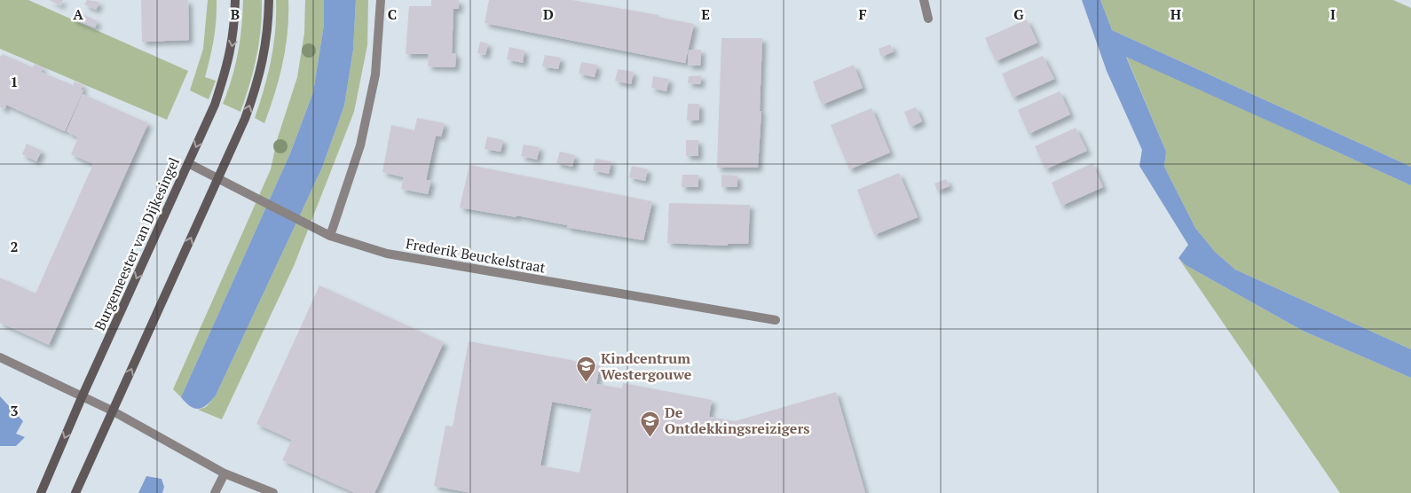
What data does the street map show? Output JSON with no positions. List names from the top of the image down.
{
  "streets": {
    "street": ["Burgemeester van Dijkesingel", "Frederik Beuckelstraat"]
  },
  "crossings": [
    ["Burgemeester van Dijkesingel", "Frederik Beuckelstraat"]
  ],
  "places": {
    "school or university": ["Kindcentrum Westergouwe", "De Ontdekkingsreizigers"]
  },
  "grid": {
    "columns": [
      "A",
      "B",
      "C",
      "D",
      "E",
      "F",
      "G",
      "H",
      "I"
    ],
    "rows": ["1", "2", "3"]
  }
}
